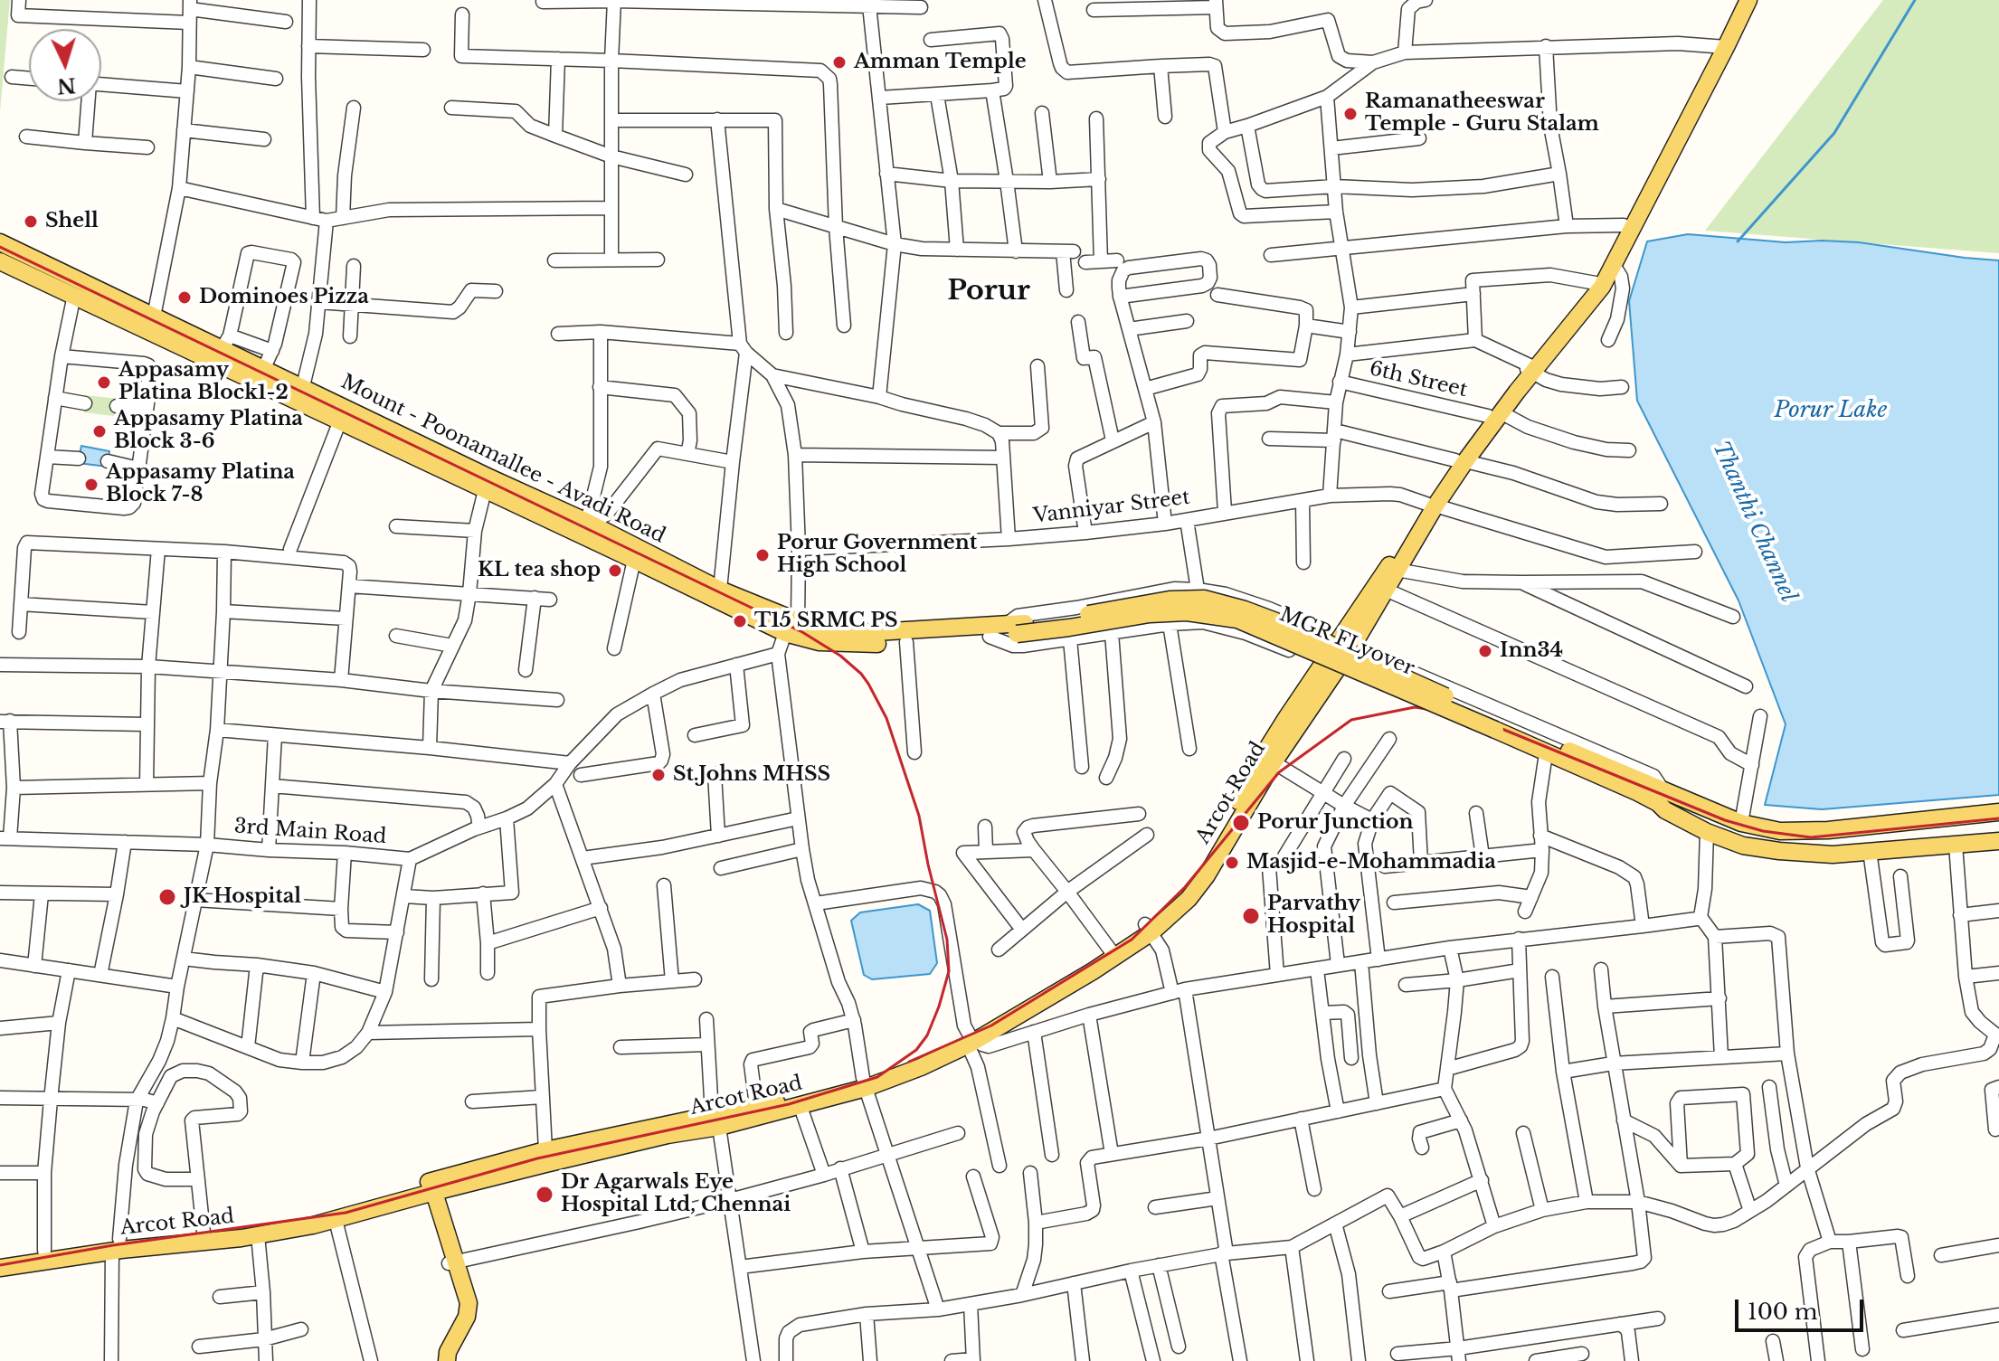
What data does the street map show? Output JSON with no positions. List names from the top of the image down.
{
  "streets": {
    "main road": ["Mount - Poonamallee - Avadi Road", "MGR FLyover", "Arcot Road"],
    "street": ["6th Street", "Vanniyar Street", "3rd Main Road"]
  },
  "crossings": [
    ["Mount - Poonamallee - Avadi Road", "MGR FLyover"]
  ],
  "districts": ["Porur"],
  "water": ["Porur Lake", "Thanthi Channel"],
  "places": [
    "Amman Temple",
    "Ramanatheeswar Temple - Guru Stalam",
    "Shell",
    "Dominoes Pizza",
    "Appasamy Platina Block1-2",
    "Appasamy Platina Block 3-6",
    "Appasamy Platina Block 7-8",
    "Porur Government High School",
    "KL tea shop",
    "T15 SRMC PS",
    "Inn34",
    "St.Johns MHSS",
    "Porur Junction",
    "Masjid-e-Mohammadia",
    "JK Hospital",
    "Parvathy Hospital",
    "Dr Agarwals Eye Hospital Ltd, Chennai"
  ],
  "scale_bar": "100 m",
  "north": "bottom"
}
